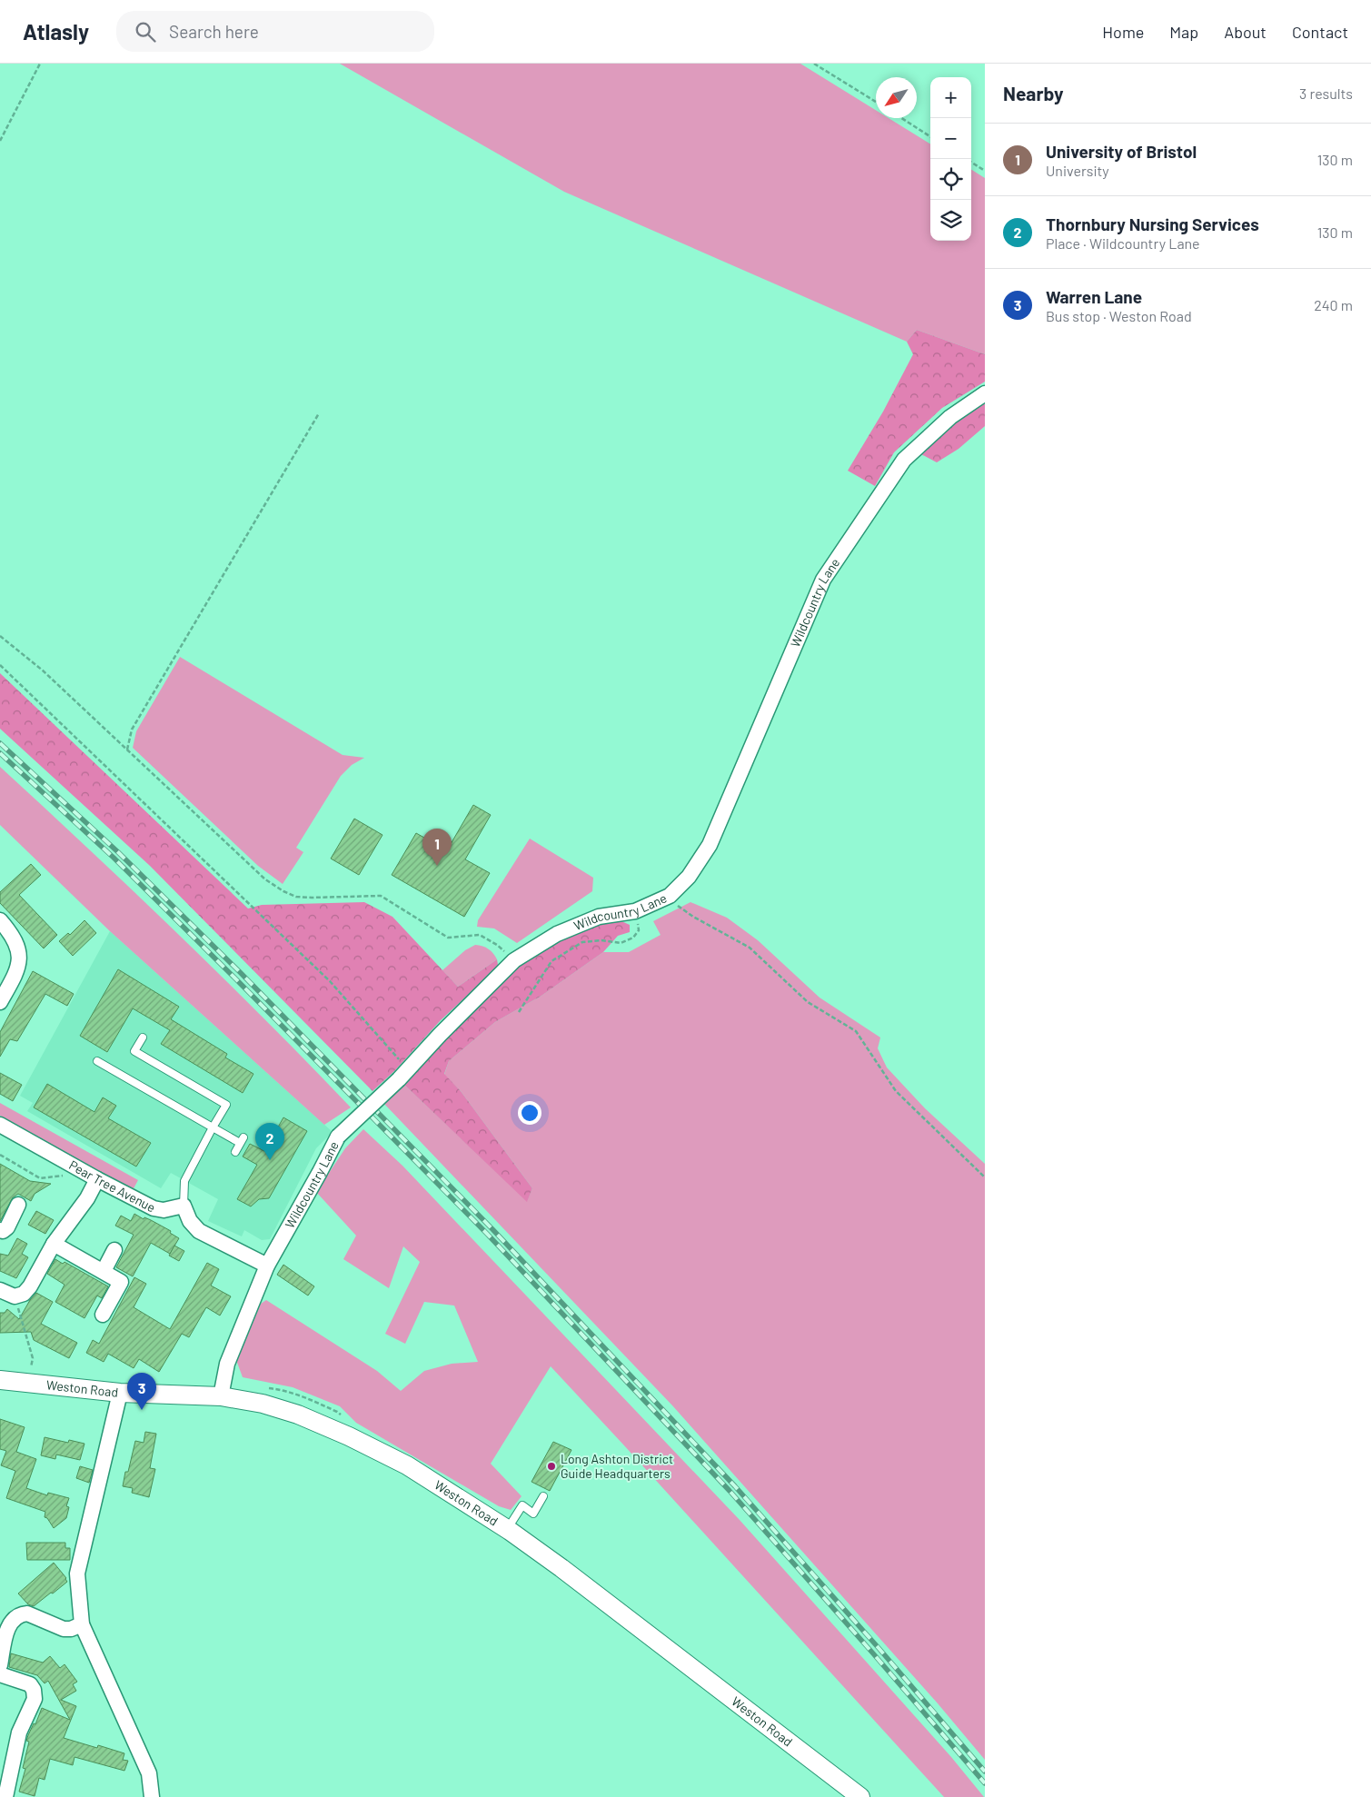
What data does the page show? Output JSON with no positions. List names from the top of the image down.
{
  "streets": {
    "street": ["Wildcountry Lane", "Pear Tree Avenue", "Weston Road"]
  },
  "crossings": [
    ["Wildcountry Lane", "Weston Road"]
  ],
  "places": ["Long Ashton District Guide Headquarters"],
  "north": "bottom left",
  "page": {
    "header": "Atlasly",
    "search": "Search here",
    "nav": [
      "Home",
      "Map",
      "About",
      "Contact"
    ],
    "heading": ["Nearby", "3 results"],
    "map_buttons": ["+", "−"],
    "list": [
      {
        "mark": "1",
        "name": "University of Bristol",
        "note": "University",
        "value": "130 m"
      },
      {
        "mark": "2",
        "name": "Thornbury Nursing Services",
        "note": "Place · Wildcountry Lane",
        "value": "130 m"
      },
      {
        "mark": "3",
        "name": "Warren Lane",
        "note": "Bus stop · Weston Road",
        "value": "240 m"
      }
    ],
    "pins": ["1", "2", "3"]
  }
}
